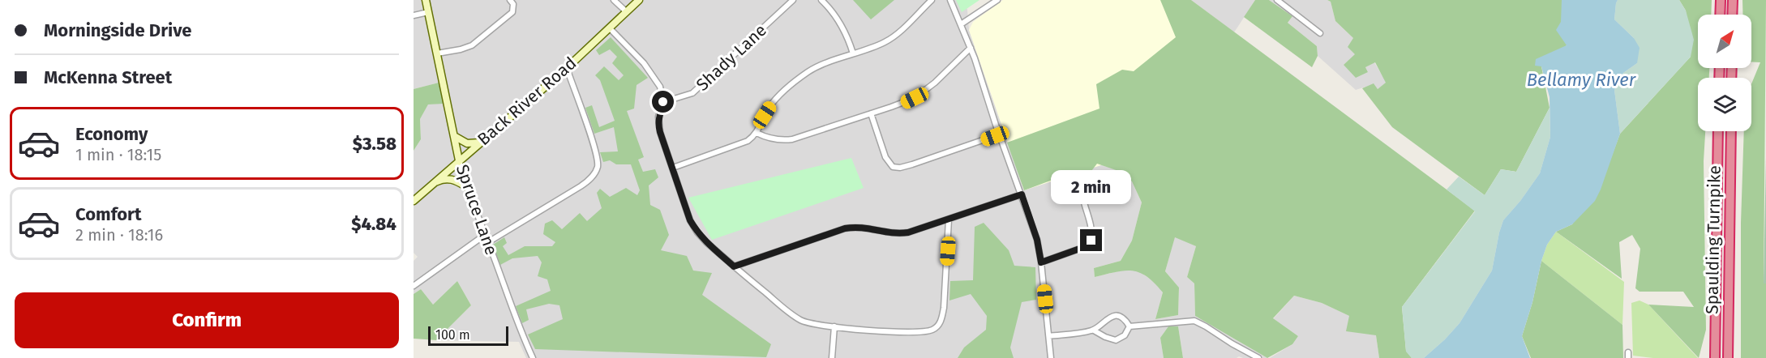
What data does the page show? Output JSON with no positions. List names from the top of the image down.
{
  "streets": {
    "highway": ["Spaulding Turnpike"],
    "street": ["Shady Lane", "Back River Road", "Spruce Lane"]
  },
  "crossings": [
    ["Back River Road", "Spruce Lane"]
  ],
  "water": ["Bellamy River"],
  "scale_bar": "100 m",
  "north": "top right",
  "page": {
    "banner": ["Morningside Drive", "McKenna Street"],
    "list": [
      {
        "name": "Economy",
        "note": "1 min · 18:15",
        "value": "$3.58"
      },
      {
        "name": "Comfort",
        "note": "2 min · 18:16",
        "value": "$4.84"
      }
    ],
    "bubble": "2 min",
    "buttons": "Confirm",
    "scale": "100 m"
  }
}
